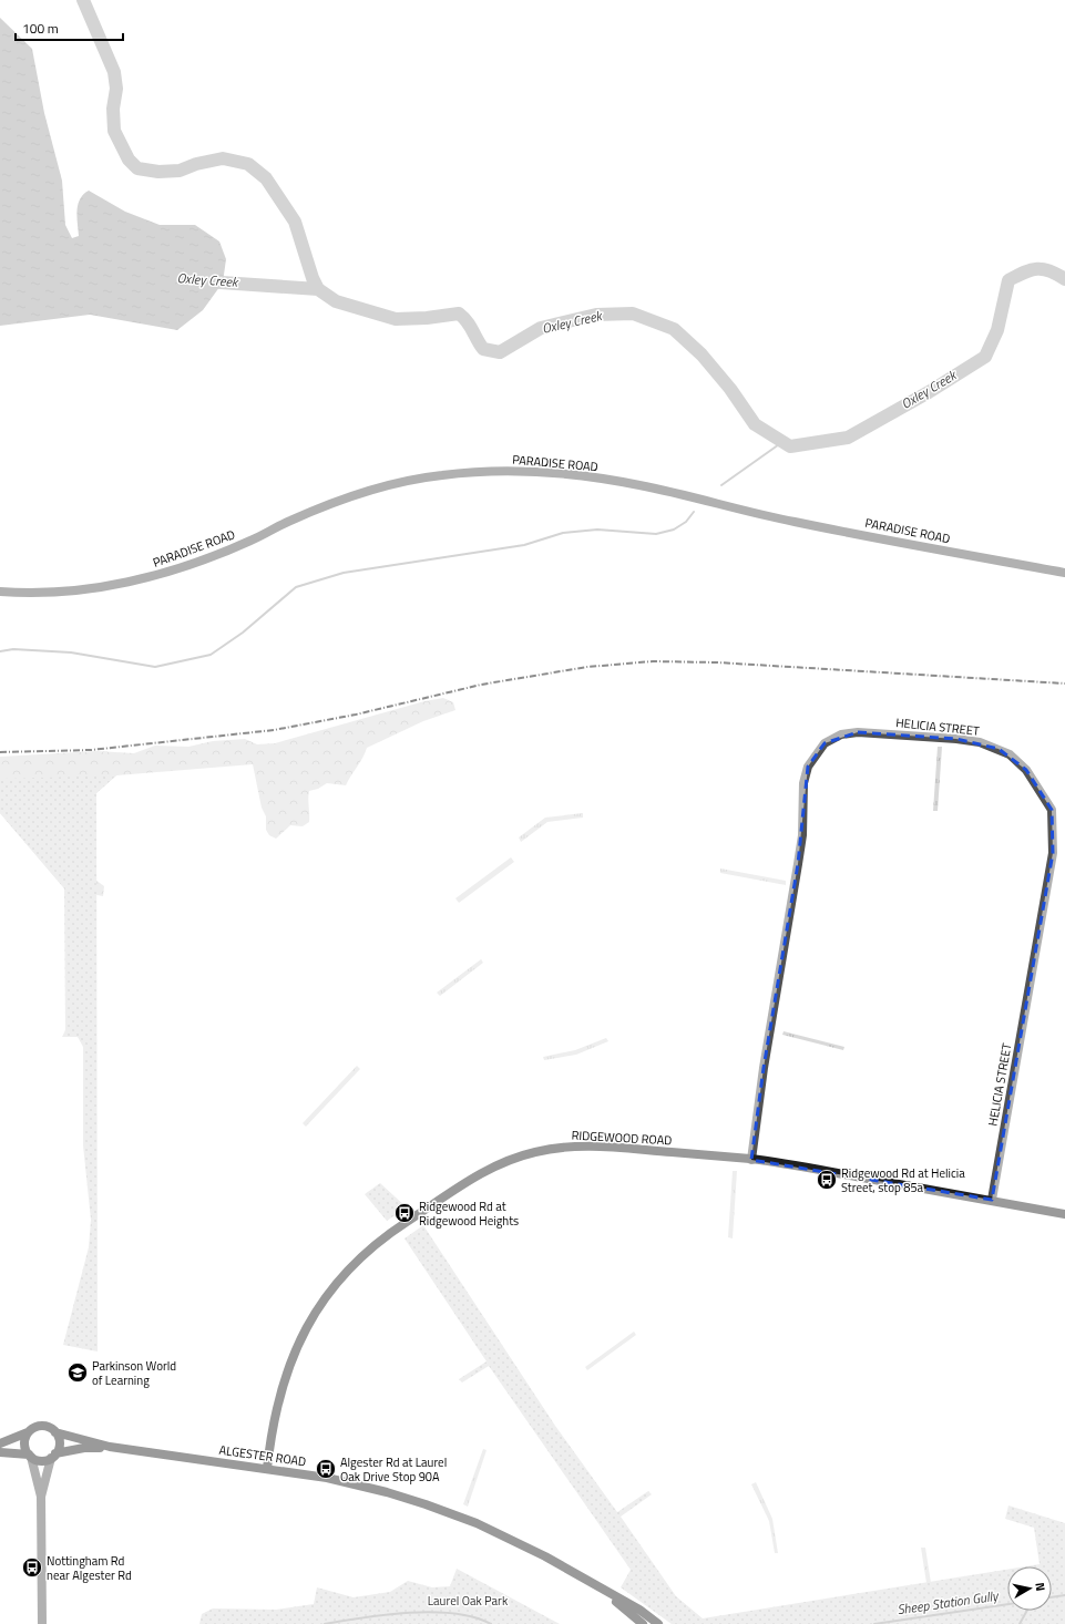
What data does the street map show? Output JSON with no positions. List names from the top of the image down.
{
  "streets": {
    "main road": ["RIDGEWOOD ROAD", "ALGESTER ROAD"],
    "street": ["PARADISE ROAD", "HELICIA STREET"]
  },
  "crossings": [
    ["HELICIA STREET", "RIDGEWOOD ROAD"],
    ["RIDGEWOOD ROAD", "ALGESTER ROAD"]
  ],
  "water": ["Oxley Creek", "Sheep Station Gully"],
  "parks": ["Laurel Oak Park"],
  "places": {
    "bus stop": [
      "Ridgewood Rd at Helicia Street, stop 85a",
      "Ridgewood Rd at Ridgewood Heights",
      "Algester Rd at Laurel Oak Drive Stop 90A",
      "Nottingham Rd near Algester Rd"
    ],
    "school or university": ["Parkinson World of Learning"]
  },
  "scale_bar": "100 m",
  "north": "right"
}
